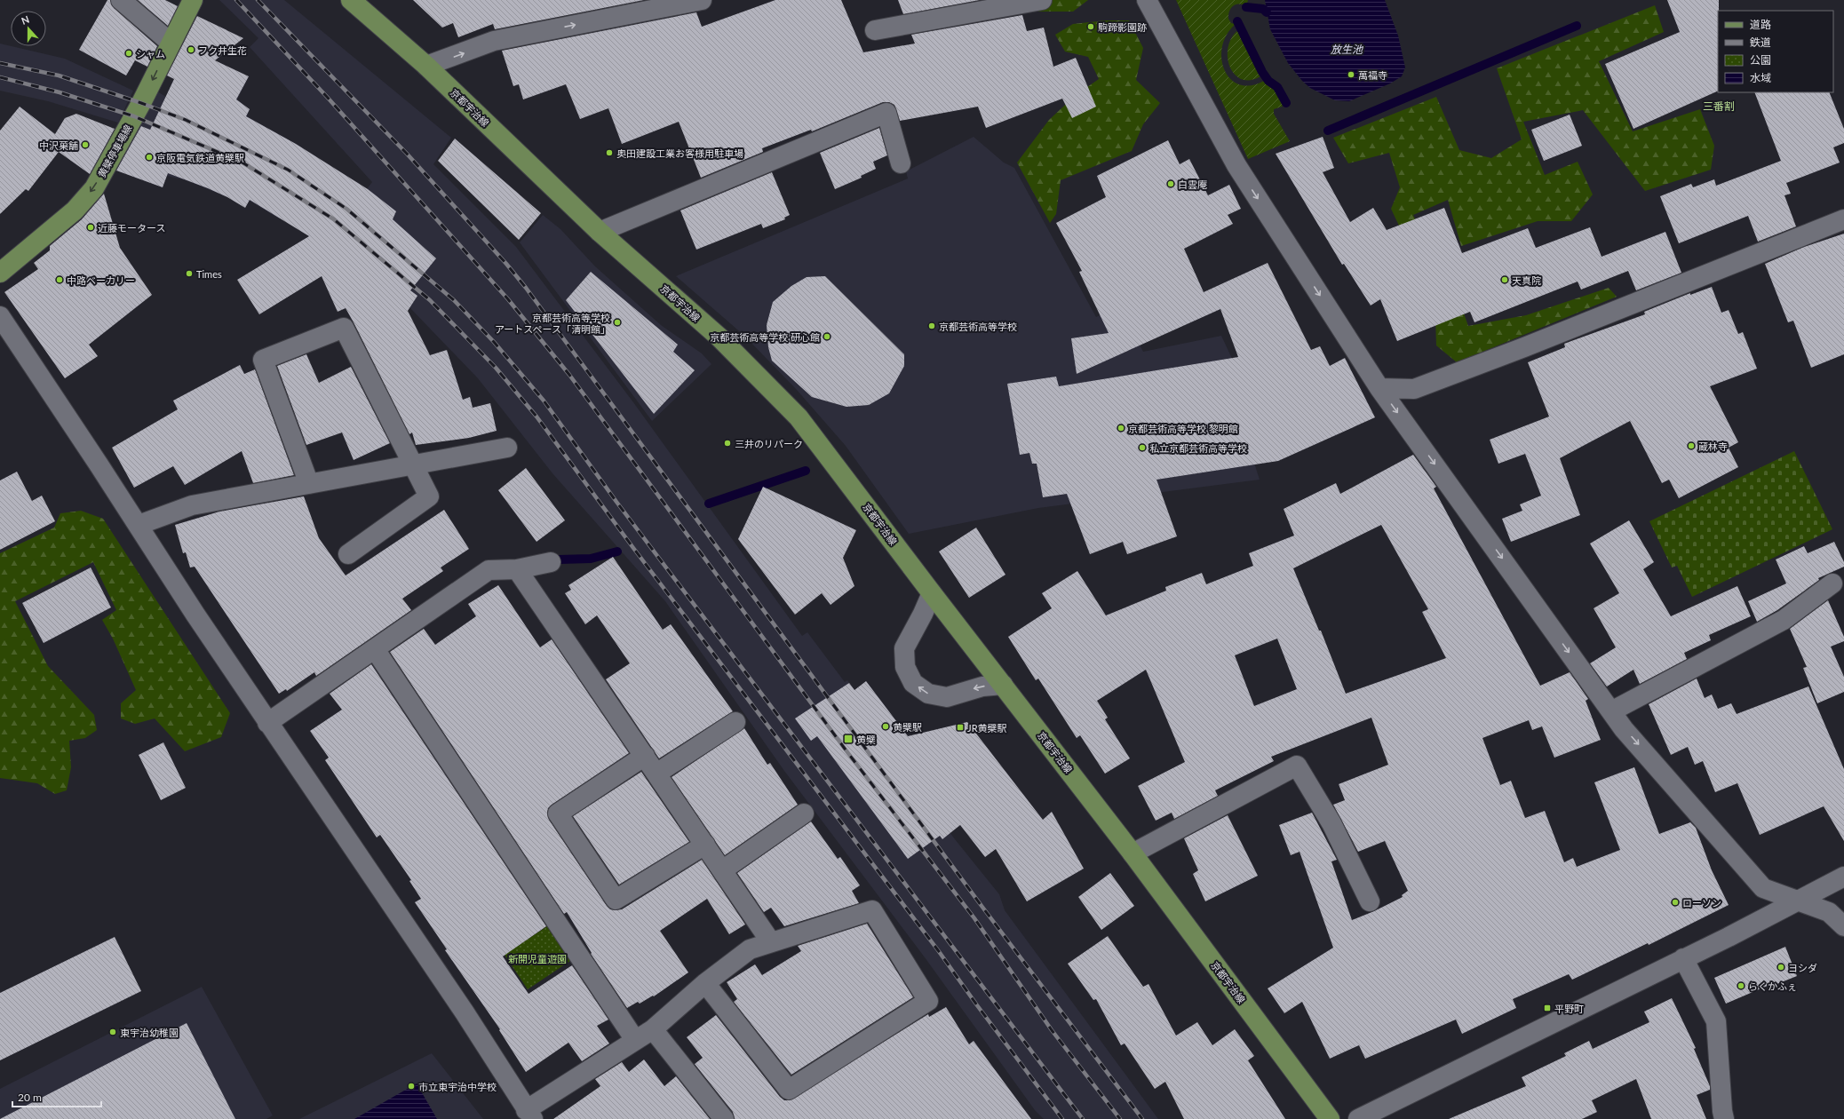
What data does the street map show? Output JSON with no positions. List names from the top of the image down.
{
  "streets": {
    "main road": ["京都宇治線", "黄檗停車場線"]
  },
  "one_way": ["黄檗停車場線"],
  "districts": ["三番割"],
  "water": ["放生池"],
  "parks": ["新開児童遊園"],
  "places": {
    "other": [
      "駒蹄影園跡",
      "フク井生花",
      "シャム",
      "萬福寺",
      "中沢菓舗",
      "奥田建設工業お客様用駐車場",
      "京阪電気鉄道黄檗駅",
      "白雲庵",
      "近藤モータース",
      "Times",
      "中路ベーカリー",
      "天真院",
      "京都芸術高等学校 アートスペース「清明館」",
      "京都芸術高等学校",
      "京都芸術高等学校 研心館",
      "京都芸術高等学校 黎明館",
      "三井のリパーク",
      "蔵林寺",
      "私立京都芸術高等学校",
      "黄檗駅",
      "ローソン",
      "ヨシダ",
      "らくかふぇ",
      "東宇治幼稚園",
      "市立東宇治中学校"
    ],
    "transit": ["JR黄檗駅", "黄檗", "平野町"]
  },
  "legend": [
    "道路",
    "鉄道",
    "公園",
    "水域"
  ],
  "scale_bar": "20 m",
  "north": "top"
}
